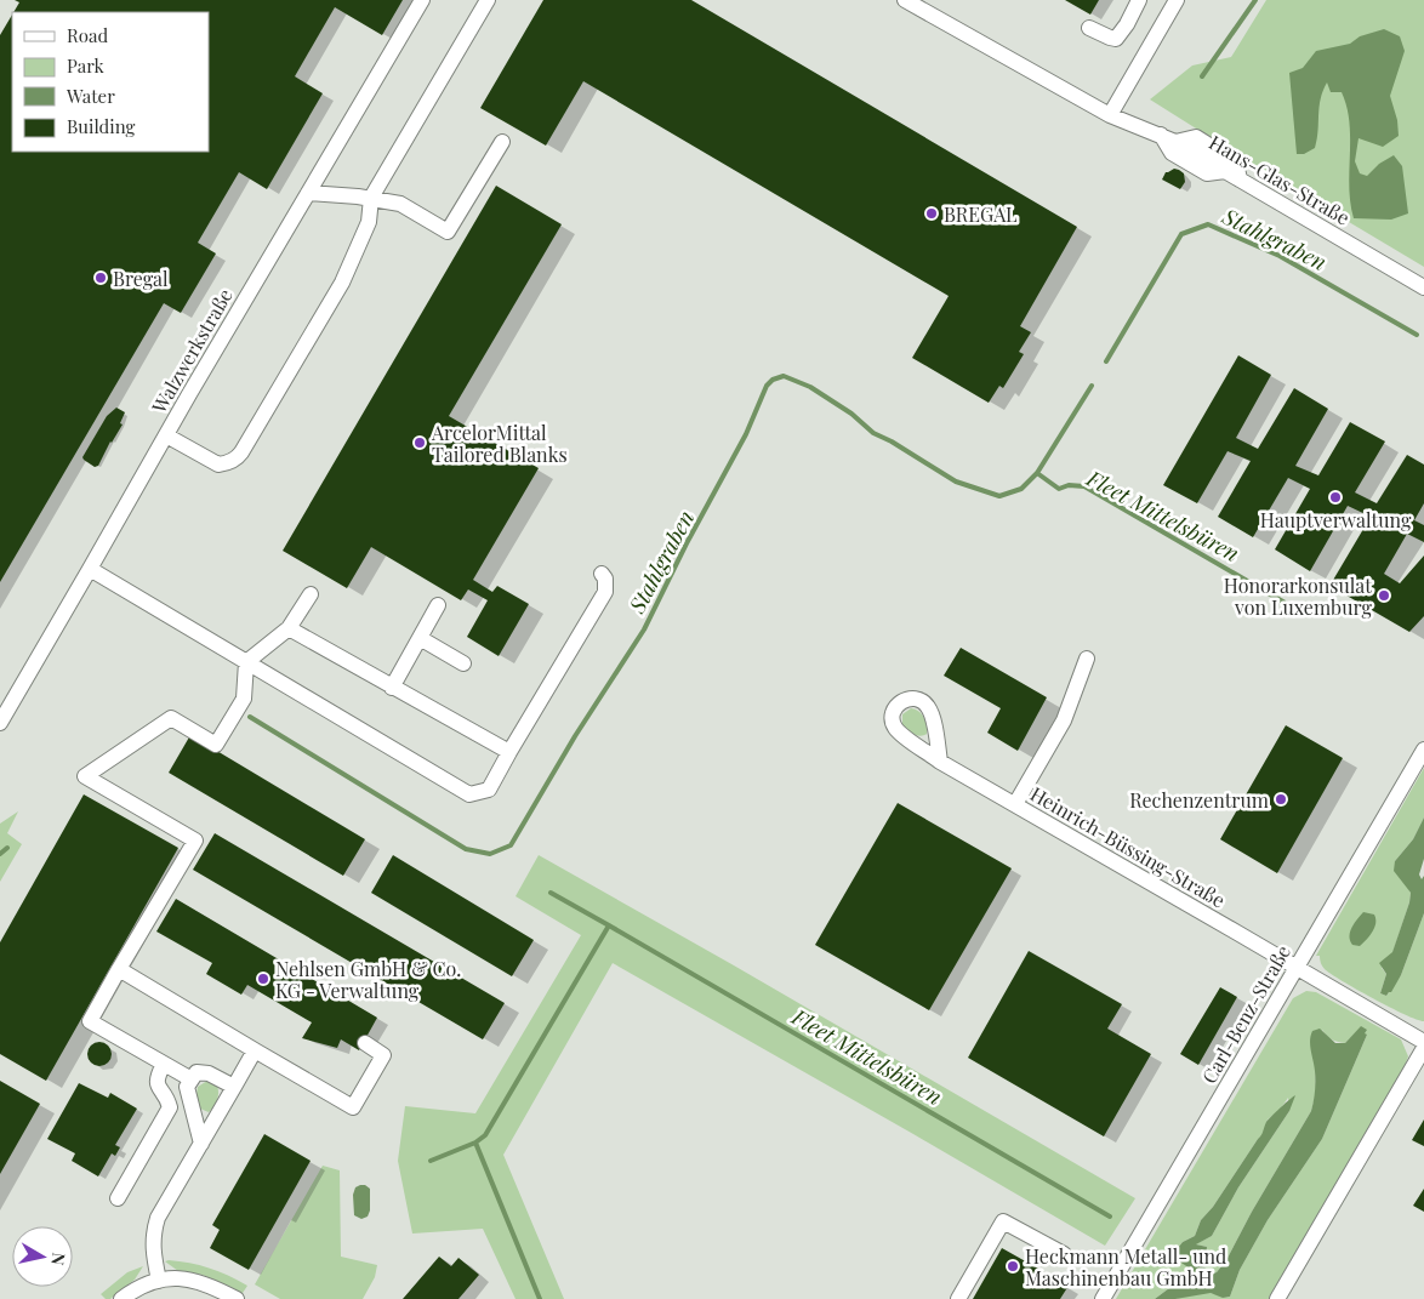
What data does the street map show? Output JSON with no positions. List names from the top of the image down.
{
  "streets": {
    "street": [
      "Hans-Glas-Straße",
      "Walzwerkstraße",
      "Heinrich-Büssing-Straße",
      "Carl-Benz-Straße"
    ]
  },
  "crossings": [
    ["Heinrich-Büssing-Straße", "Carl-Benz-Straße"]
  ],
  "water": ["Stahlgraben", "Fleet Mittelsbüren"],
  "places": [
    "BREGAL",
    "Bregal",
    "ArcelorMittal Tailored Blanks",
    "Hauptverwaltung",
    "Honorarkonsulat von Luxemburg",
    "Rechenzentrum",
    "Nehlsen GmbH & Co. KG - Verwaltung",
    "Heckmann Metall- und Maschinenbau GmbH"
  ],
  "legend": [
    "Road",
    "Park",
    "Water",
    "Building"
  ],
  "north": "right"
}
